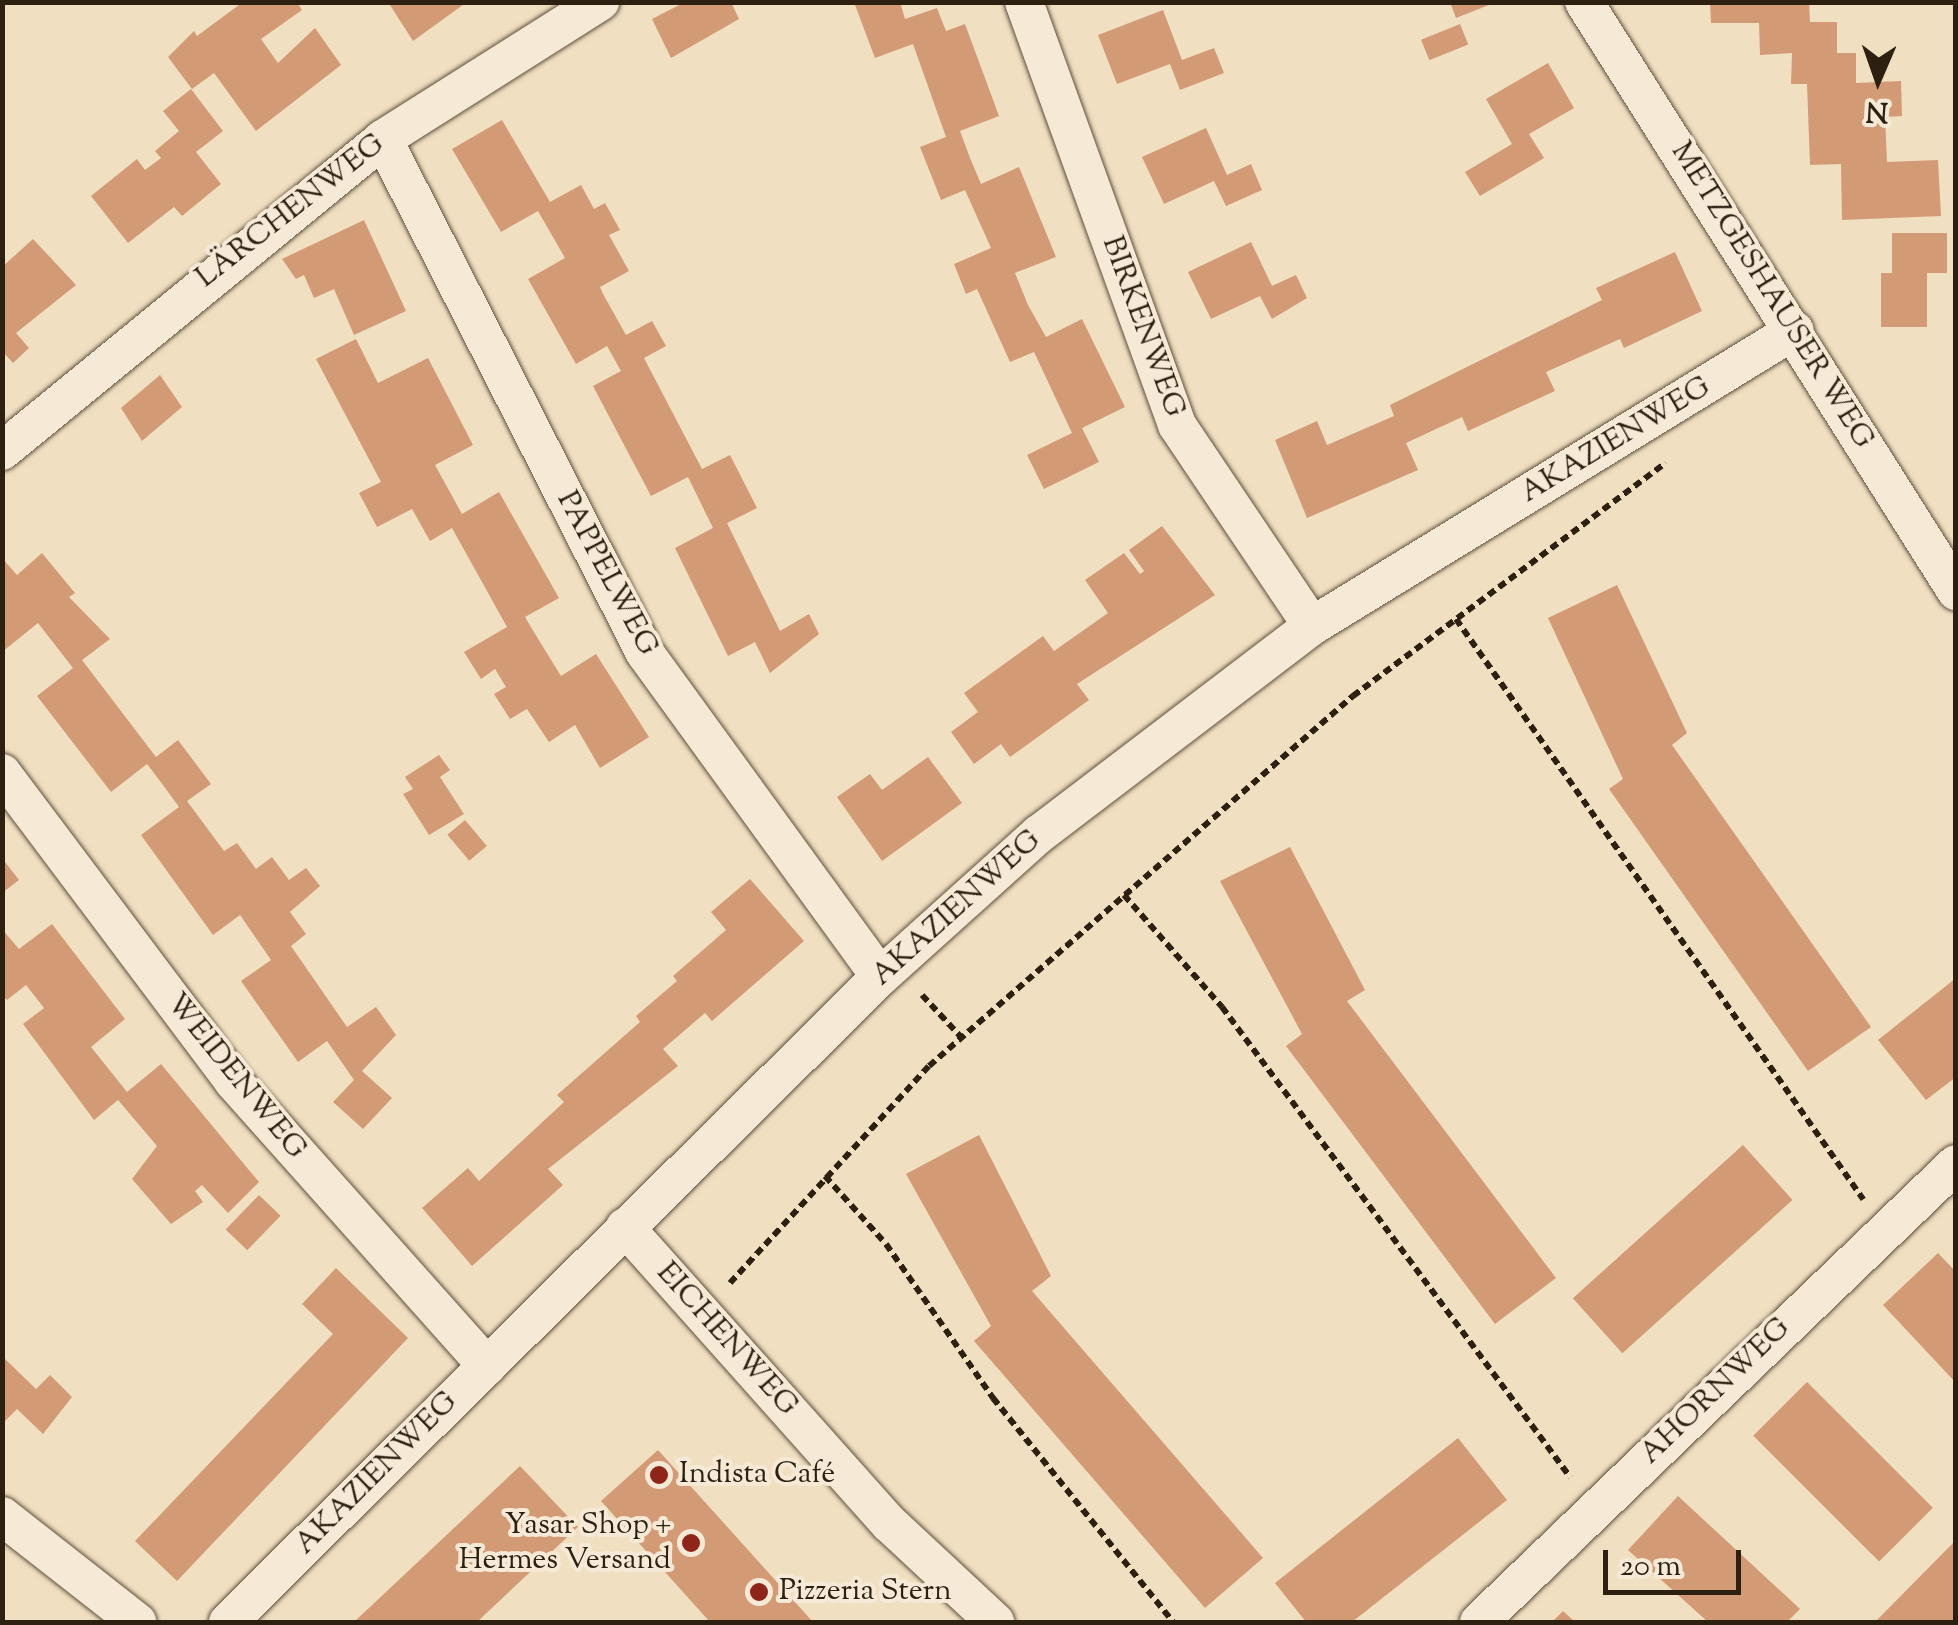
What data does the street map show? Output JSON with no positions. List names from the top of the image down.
{
  "streets": {
    "street": [
      "LÄRCHENWEG",
      "METZGESHAUSER WEG",
      "BIRKENWEG",
      "AKAZIENWEG",
      "PAPPELWEG",
      "WEIDENWEG",
      "EICHENWEG",
      "AHORNWEG"
    ]
  },
  "crossings": [
    ["LÄRCHENWEG", "PAPPELWEG"],
    ["METZGESHAUSER WEG", "AKAZIENWEG"],
    ["BIRKENWEG", "AKAZIENWEG"],
    ["AKAZIENWEG", "PAPPELWEG"],
    ["AKAZIENWEG", "WEIDENWEG"],
    ["AKAZIENWEG", "EICHENWEG"]
  ],
  "places": ["Indista Café", "Yasar Shop + Hermes Versand", "Pizzeria Stern"],
  "scale_bar": "20 m",
  "north": "bottom"
}
